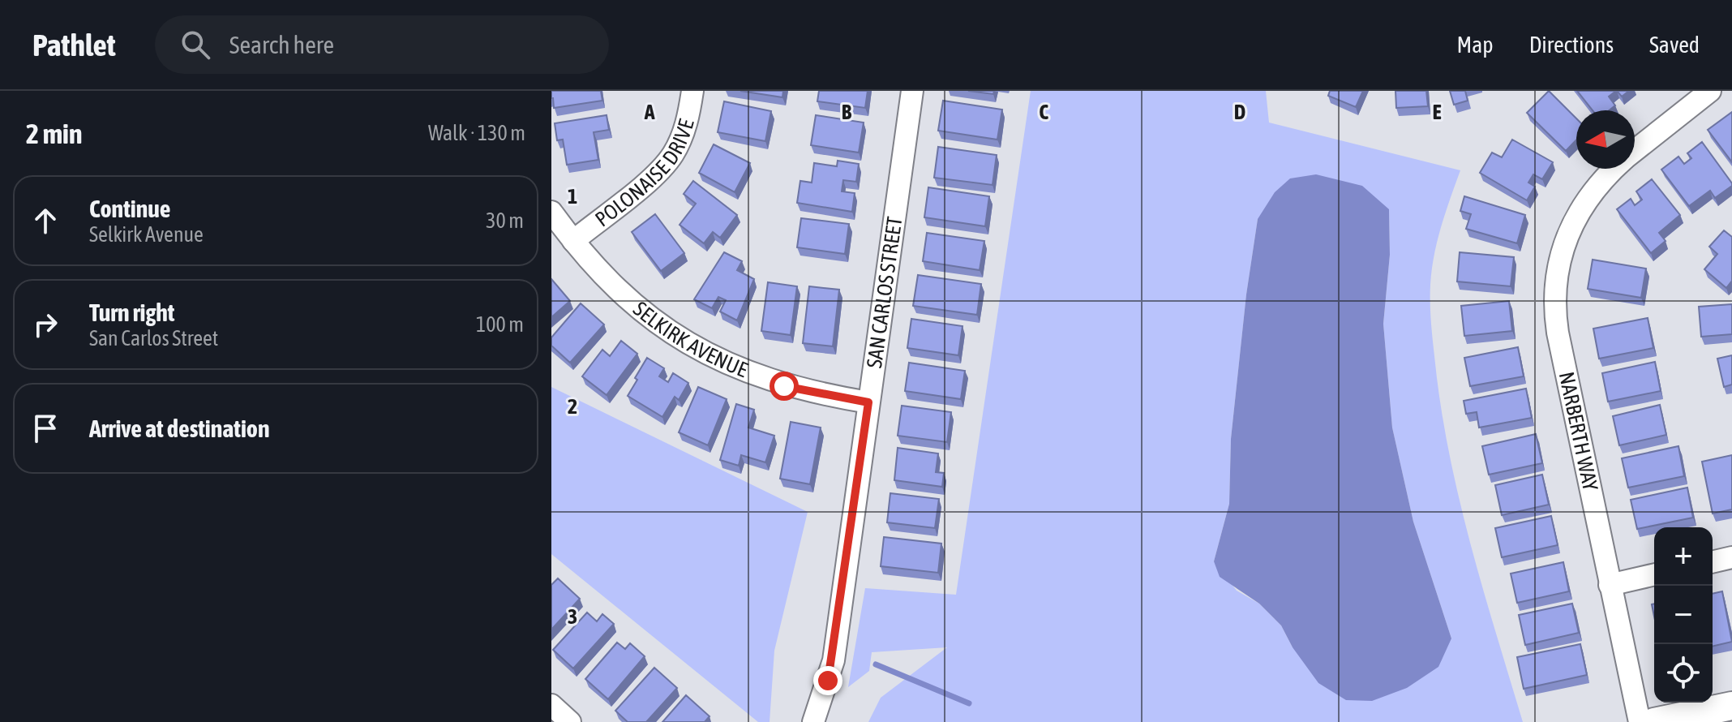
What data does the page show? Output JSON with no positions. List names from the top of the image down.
{
  "streets": {
    "street": [
      "POLONAISE DRIVE",
      "SAN CARLOS STREET",
      "SELKIRK AVENUE",
      "NARBERTH WAY"
    ]
  },
  "crossings": [
    ["POLONAISE DRIVE", "SELKIRK AVENUE"],
    ["SAN CARLOS STREET", "SELKIRK AVENUE"]
  ],
  "north": "left",
  "page": {
    "header": "Pathlet",
    "search": "Search here",
    "nav": ["Map", "Directions", "Saved"],
    "heading": ["2 min", "Walk · 130 m"],
    "list": [
      ["Continue", "Selkirk Avenue", "30 m"],
      ["Turn right", "San Carlos Street", "100 m"],
      "Arrive at destination"
    ],
    "map_buttons": ["+", "−"]
  },
  "grid": {
    "columns": [
      "A",
      "B",
      "C",
      "D",
      "E"
    ],
    "rows": ["1", "2", "3"]
  }
}
